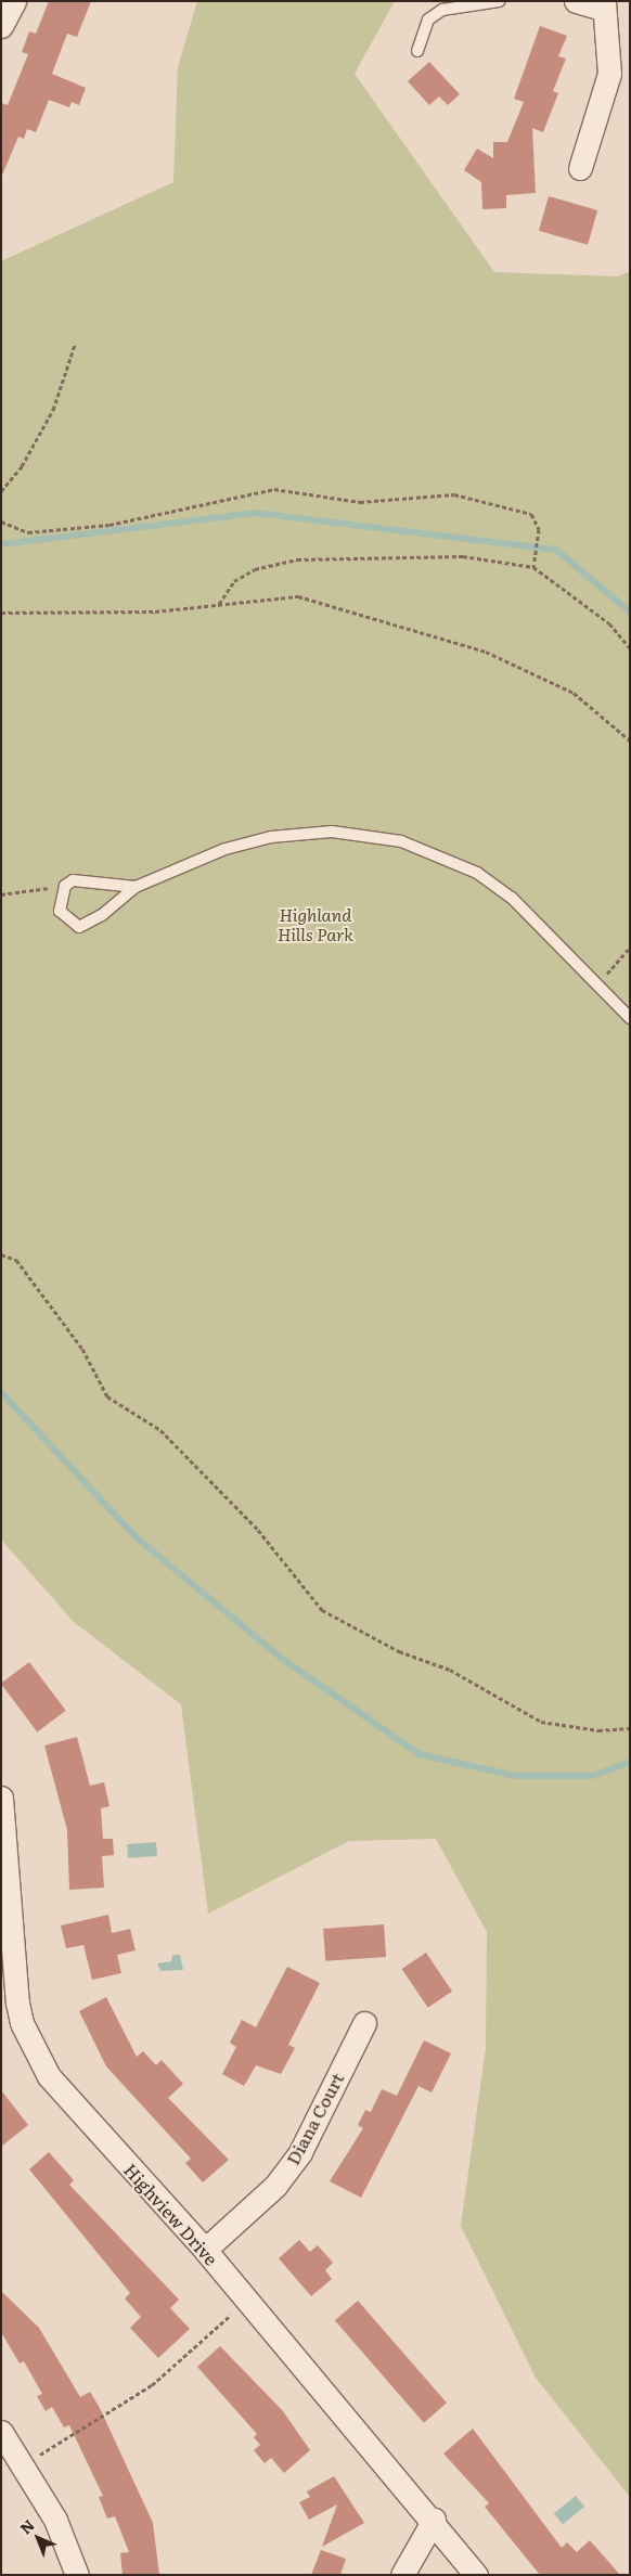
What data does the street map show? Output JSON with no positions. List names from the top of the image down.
{
  "streets": {
    "street": ["Diana Court", "Highview Drive"]
  },
  "crossings": [
    ["Diana Court", "Highview Drive"]
  ],
  "parks": ["Highland Hills Park"],
  "north": "top left"
}
